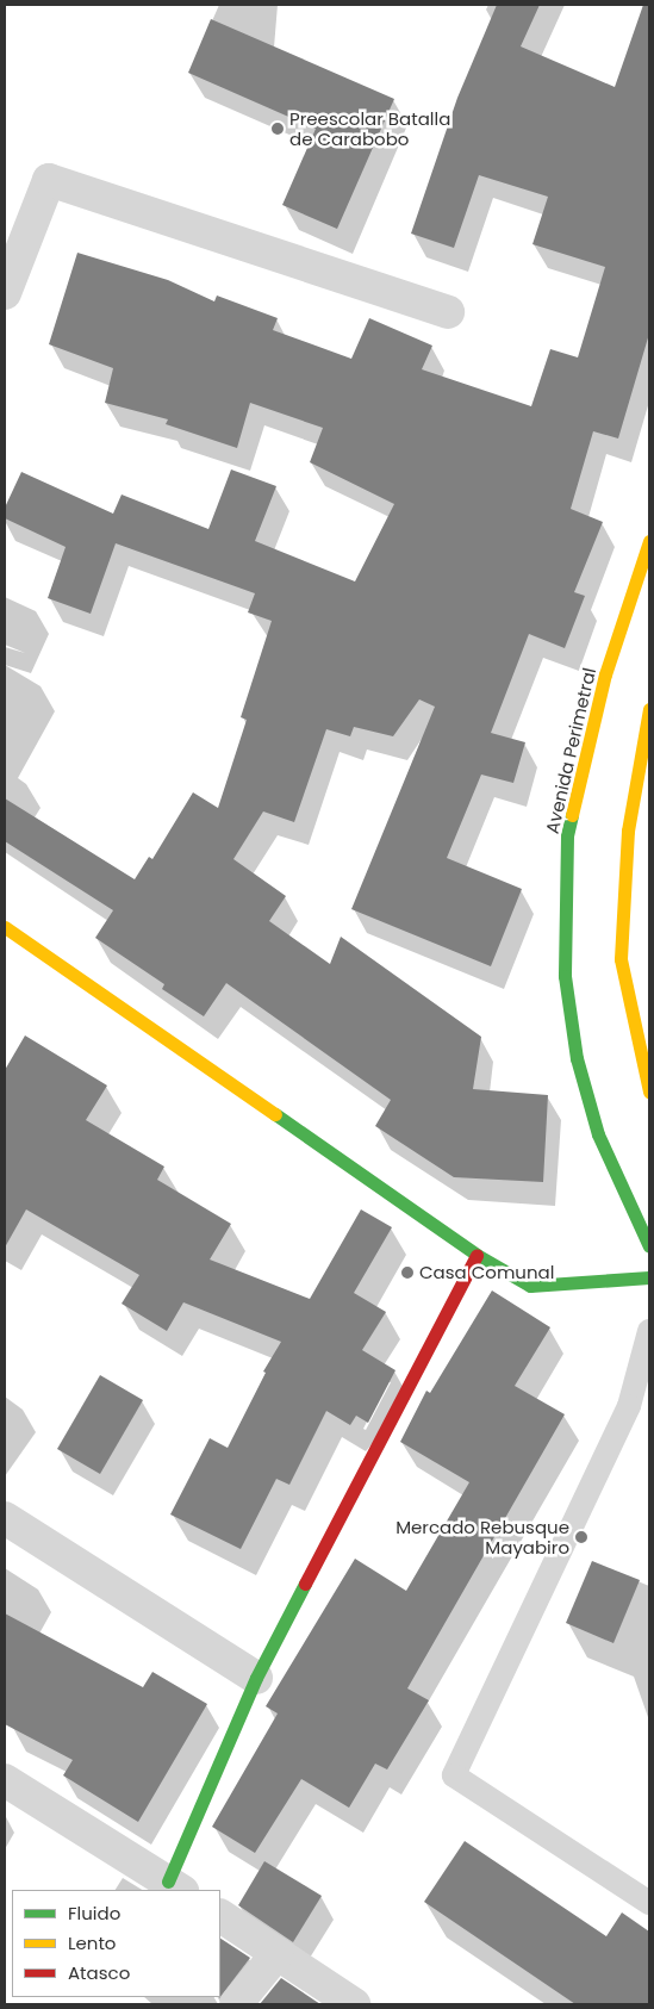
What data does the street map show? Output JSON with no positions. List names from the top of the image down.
{
  "streets": {
    "street": ["Avenida Perimetral"]
  },
  "places": ["Preescolar Batalla de Carabobo", "Casa Comunal", "Mercado Rebusque Mayabiro"],
  "legend": ["Fluido", "Lento", "Atasco"]
}
